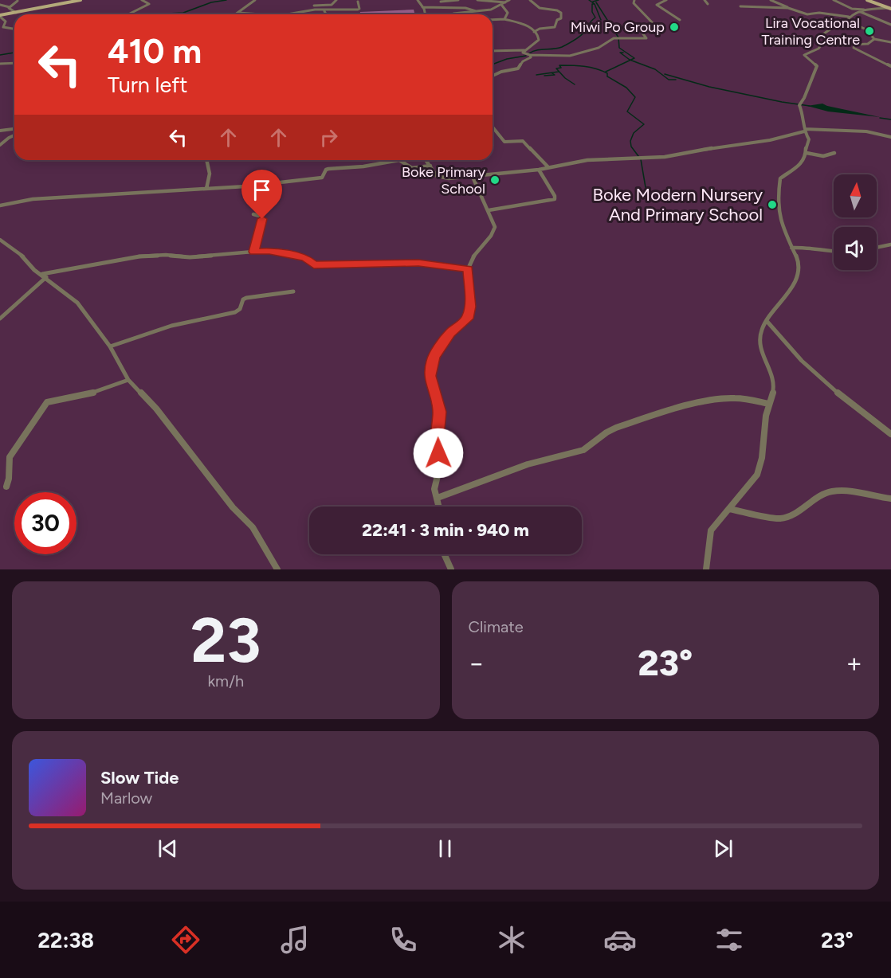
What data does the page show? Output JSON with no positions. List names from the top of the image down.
{
  "places": [
    "Miwi Po Group",
    "Lira Vocational Training Centre",
    "Boke Primary School",
    "Boke Modern Nursery And Primary School"
  ],
  "north": "top",
  "page": {
    "turn": ["410 m", "Turn left"],
    "limit": "30",
    "trip": "22:41 · 3 min · 940 m",
    "tile": [
      ["23", "km/h"],
      "Climate"
    ],
    "heat": ["−", "23°", "+"],
    "song": ["Slow Tide", "Marlow"],
    "tabs": ["22:38", "23°"]
  }
}
